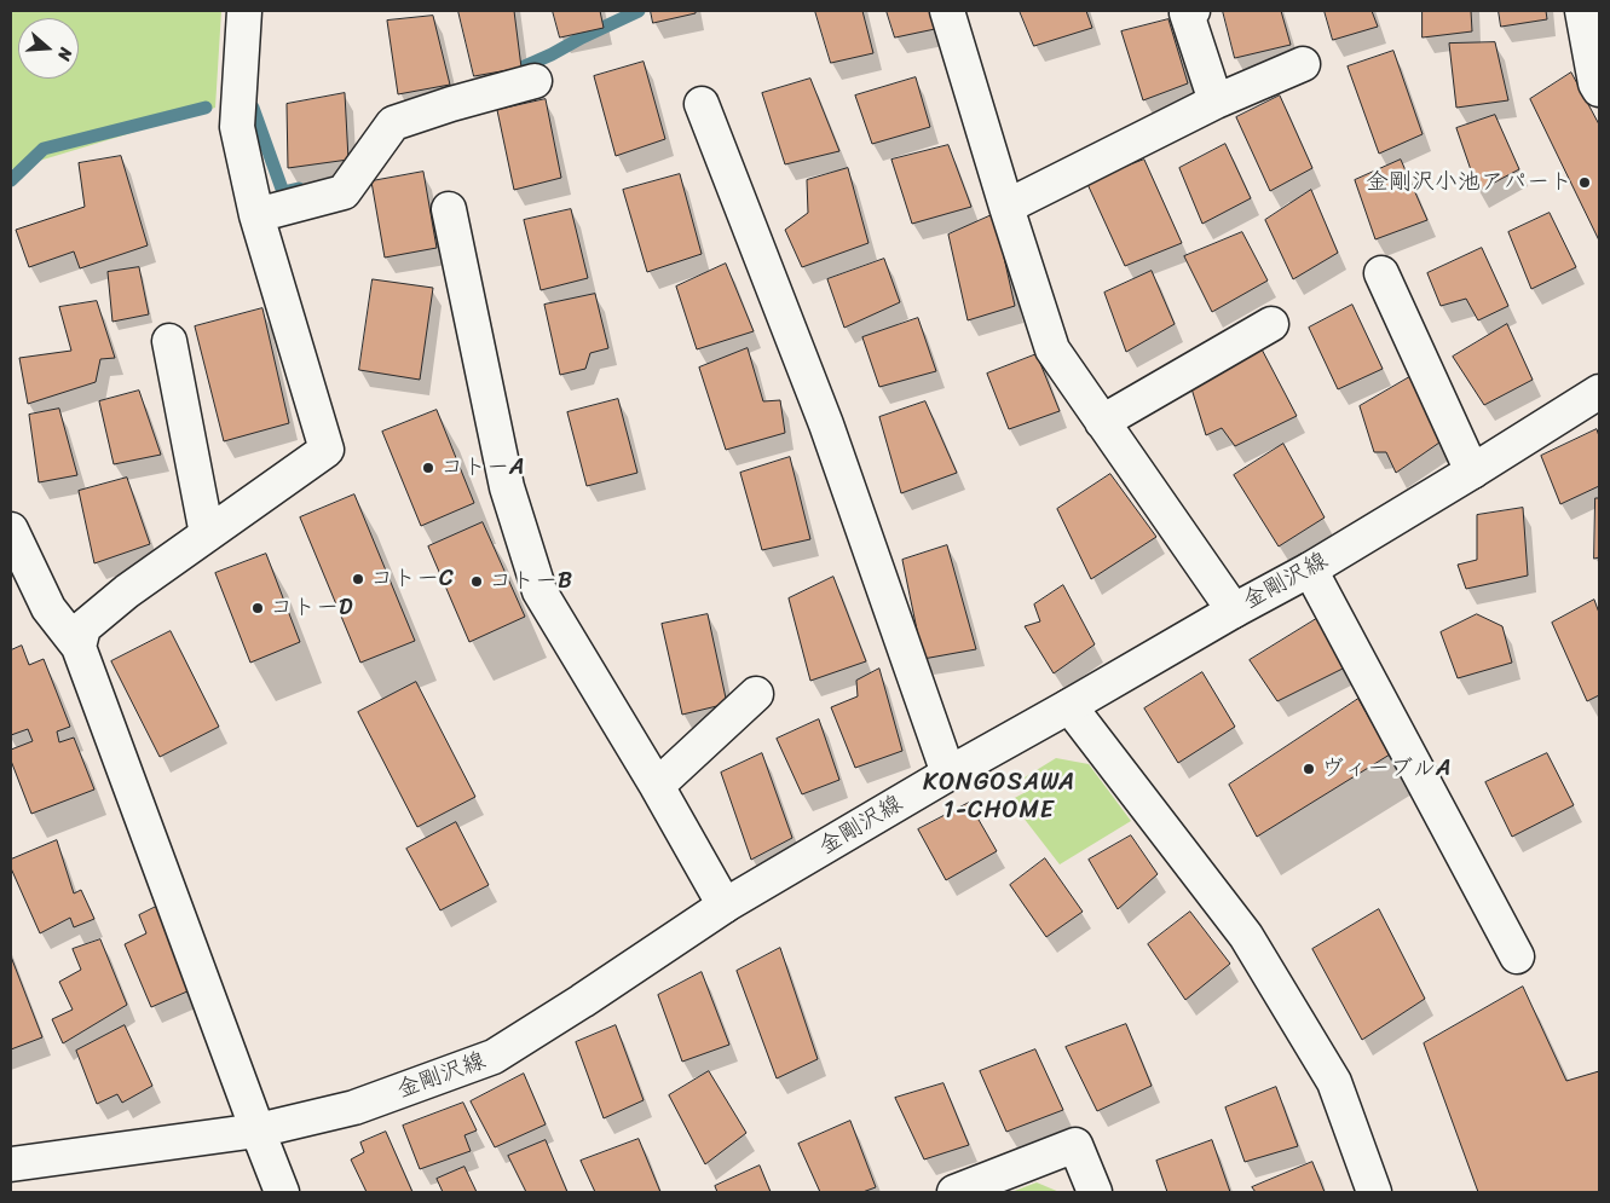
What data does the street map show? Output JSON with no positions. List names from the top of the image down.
{
  "streets": {
    "street": ["金剛沢線"]
  },
  "districts": ["KONGOSAWA 1-CHOME"],
  "places": [
    "金剛沢小池アパート",
    "コトーA",
    "コトーC",
    "コトーB",
    "コトーD",
    "ヴィーブルA"
  ],
  "north": "right"
}
